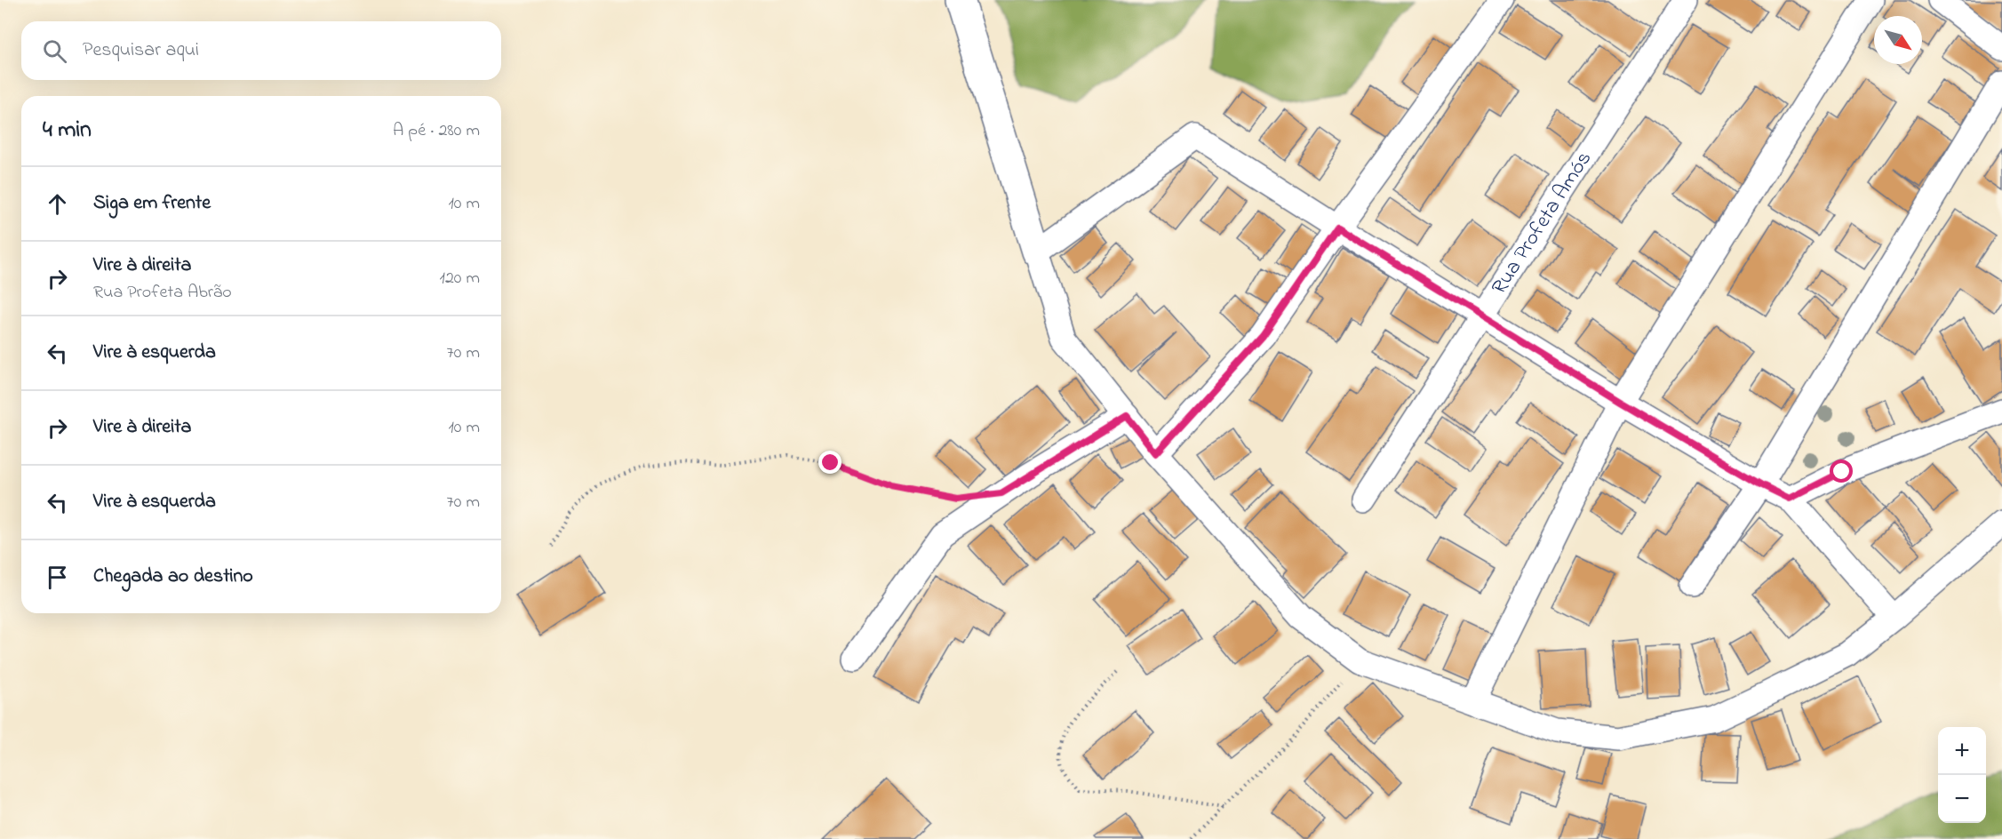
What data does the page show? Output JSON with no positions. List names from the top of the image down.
{
  "streets": {
    "street": ["Rua Profeta Amós"]
  },
  "north": "bottom right",
  "page": {
    "search": "Pesquisar aqui",
    "heading": ["4 min", "A pé · 280 m"],
    "list": [
      ["Siga em frente", "10 m"],
      ["Vire à direita", "Rua Profeta Abrão", "120 m"],
      ["Vire à esquerda", "70 m"],
      ["Vire à direita", "10 m"],
      ["Vire à esquerda", "70 m"],
      "Chegada ao destino"
    ],
    "map_buttons": ["+", "−"]
  }
}
